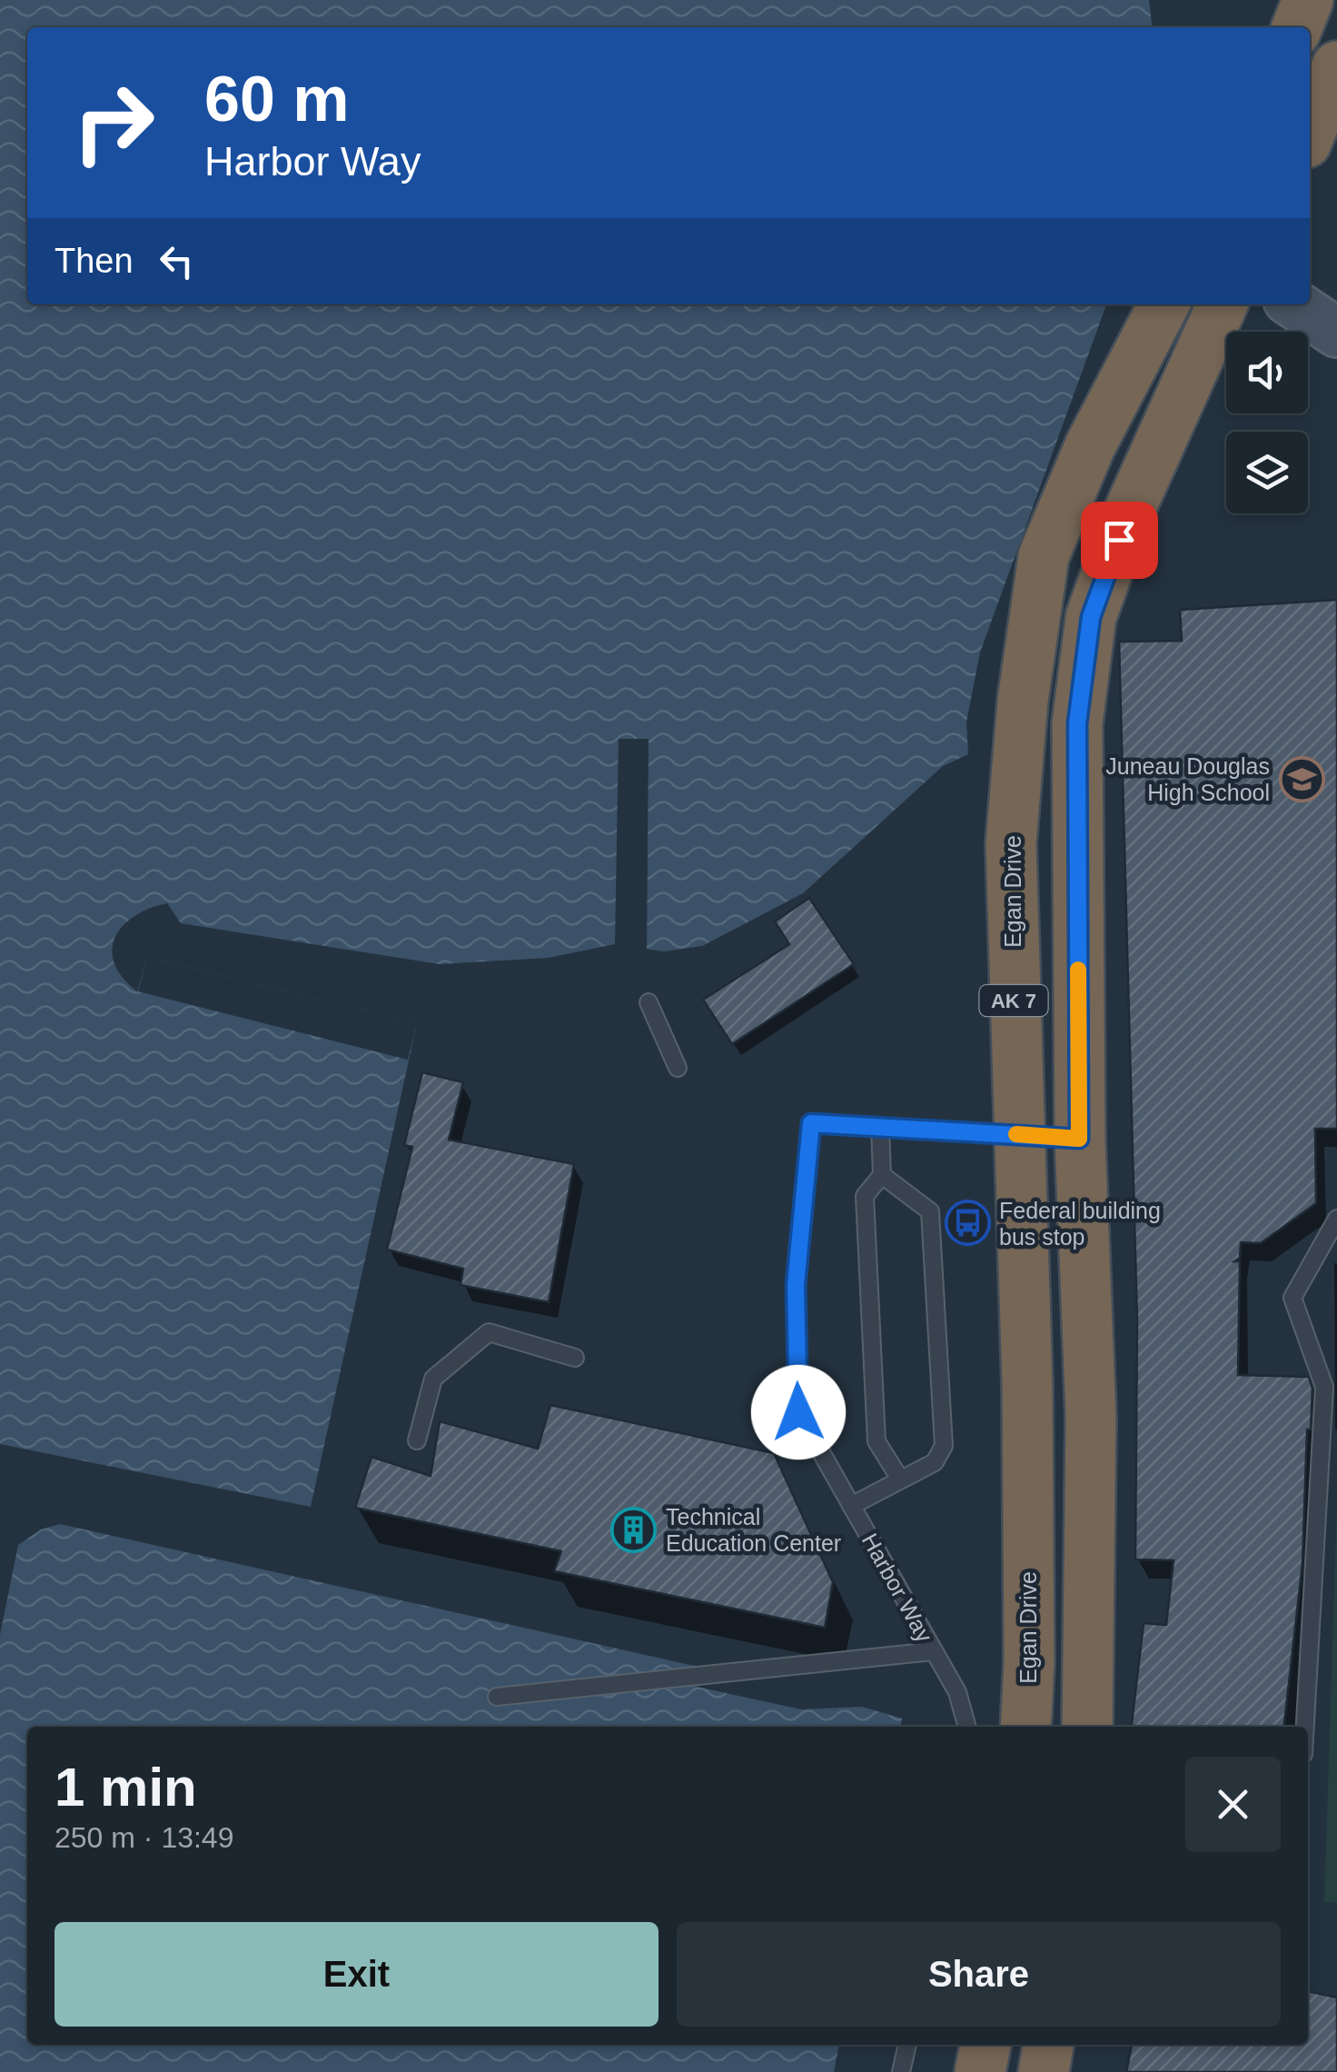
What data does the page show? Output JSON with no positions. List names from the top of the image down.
{
  "streets": {
    "highway": ["Egan Drive", "AK 7"],
    "lane": ["Harbor Way"]
  },
  "crossings": [
    ["Egan Drive", "Harbor Way"],
    ["AK 7", "Harbor Way"]
  ],
  "places": {
    "school or university": ["Juneau Douglas High School"],
    "bus stop": ["Federal building bus stop"],
    "building": ["Technical Education Center"]
  },
  "page": {
    "turn": ["60 m", "Harbor Way"],
    "then": "Then",
    "heading": ["1 min", "250 m · 13:49"],
    "buttons": ["Exit", "Share"]
  }
}
